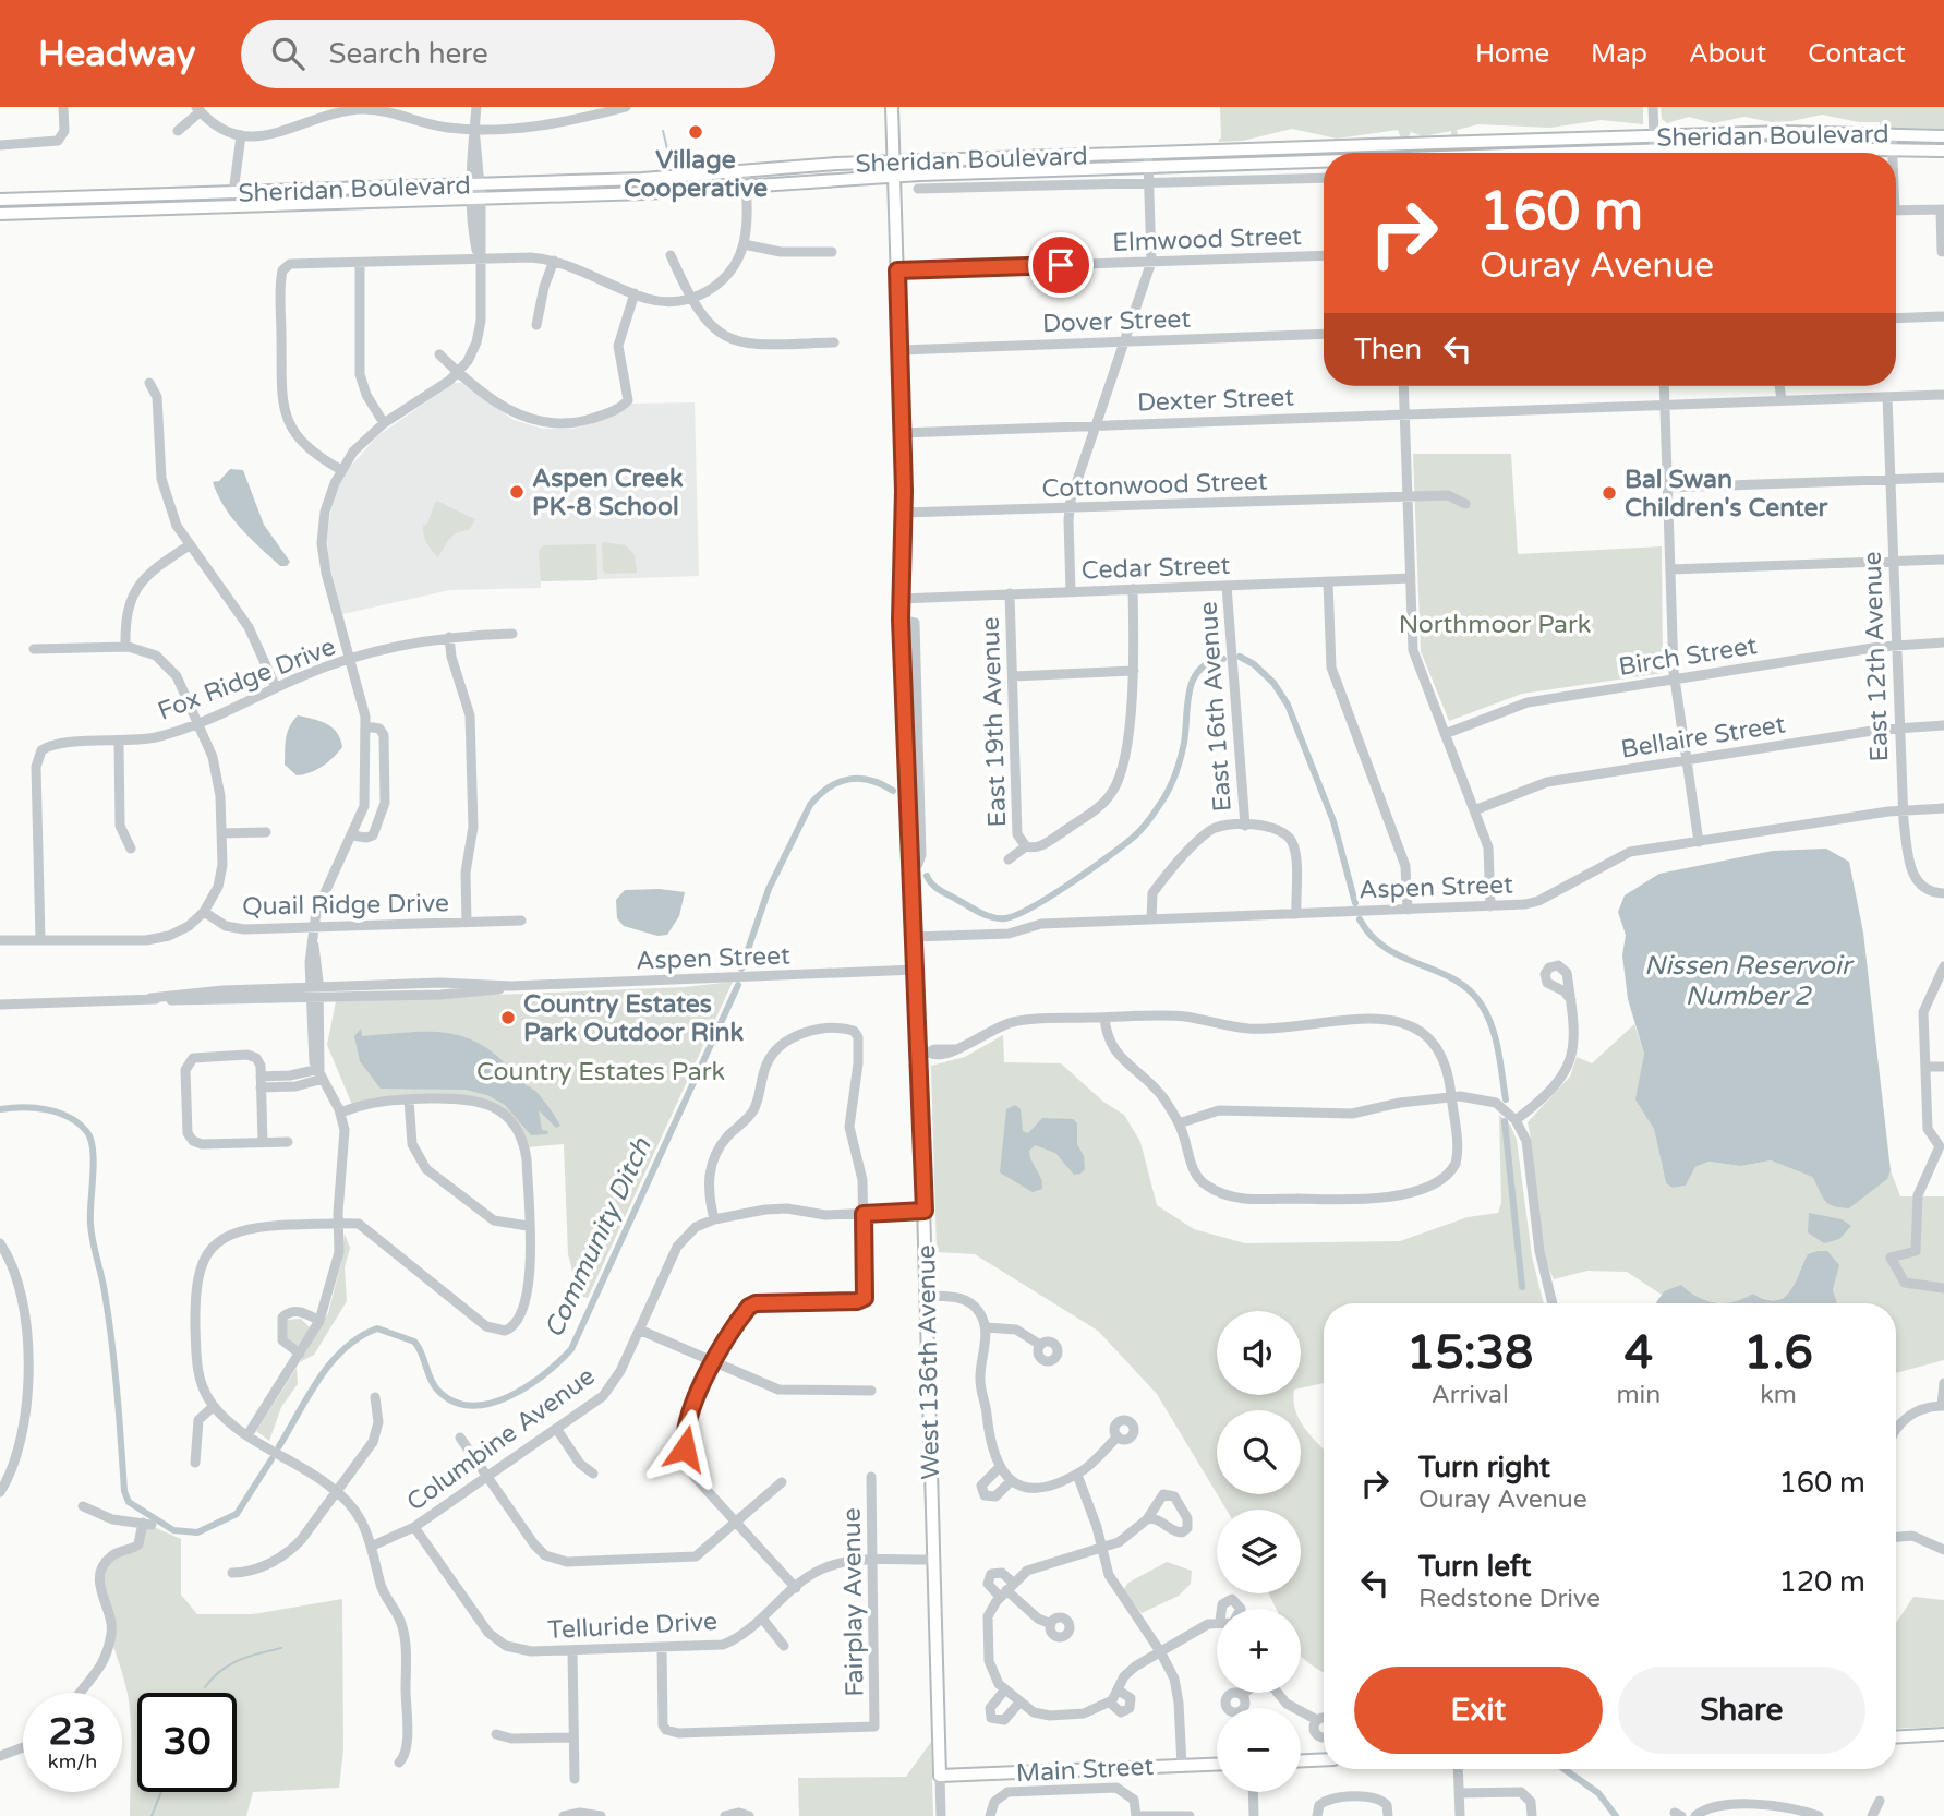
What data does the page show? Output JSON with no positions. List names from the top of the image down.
{
  "streets": {
    "main road": ["Sheridan Boulevard", "West 136th Avenue", "Main Street"],
    "street": [
      "Elmwood Street",
      "Dover Street",
      "Dexter Street",
      "Cottonwood Street",
      "Cedar Street",
      "Birch Street",
      "East 12th Avenue",
      "Fox Ridge Drive",
      "East 16th Avenue",
      "East 19th Avenue",
      "Bellaire Street",
      "Aspen Street",
      "Quail Ridge Drive",
      "Columbine Avenue",
      "Fairplay Avenue",
      "Telluride Drive"
    ]
  },
  "crossings": [
    ["Sheridan Boulevard", "West 136th Avenue"],
    ["Elmwood Street", "West 136th Avenue"],
    ["Dover Street", "West 136th Avenue"],
    ["Dexter Street", "East 12th Avenue"],
    ["Dexter Street", "West 136th Avenue"],
    ["Cottonwood Street", "West 136th Avenue"],
    ["Cedar Street", "East 16th Avenue"],
    ["Cedar Street", "East 19th Avenue"],
    ["Cedar Street", "West 136th Avenue"],
    ["Birch Street", "East 12th Avenue"],
    ["East 12th Avenue", "Bellaire Street"],
    ["East 12th Avenue", "Aspen Street"],
    ["Aspen Street", "West 136th Avenue"],
    ["West 136th Avenue", "Columbine Avenue"],
    ["West 136th Avenue", "Telluride Drive"],
    ["West 136th Avenue", "Main Street"],
    ["Columbine Avenue", "Telluride Drive"],
    ["Fairplay Avenue", "Telluride Drive"]
  ],
  "water": ["Nissen Reservoir Number 2", "Community Ditch"],
  "parks": ["Northmoor Park", "Country Estates Park"],
  "places": [
    "Village Cooperative",
    "Aspen Creek PK-8 School",
    "Bal Swan Children's Center",
    "Country Estates Park Outdoor Rink"
  ],
  "page": {
    "header": "Headway",
    "search": "Search here",
    "nav": [
      "Home",
      "Map",
      "About",
      "Contact"
    ],
    "turn": ["160 m", "Ouray Avenue"],
    "then": "Then",
    "eta": [
      "15:38",
      "Arrival",
      "4",
      "min",
      "1.6",
      "km"
    ],
    "map_buttons": ["+", "−"],
    "list": [
      {
        "name": "Turn right",
        "note": "Ouray Avenue",
        "value": "160 m"
      },
      {
        "name": "Turn left",
        "note": "Redstone Drive",
        "value": "120 m"
      }
    ],
    "buttons": ["Exit", "Share"],
    "speed": "23 km/h",
    "limit": "30"
  }
}
